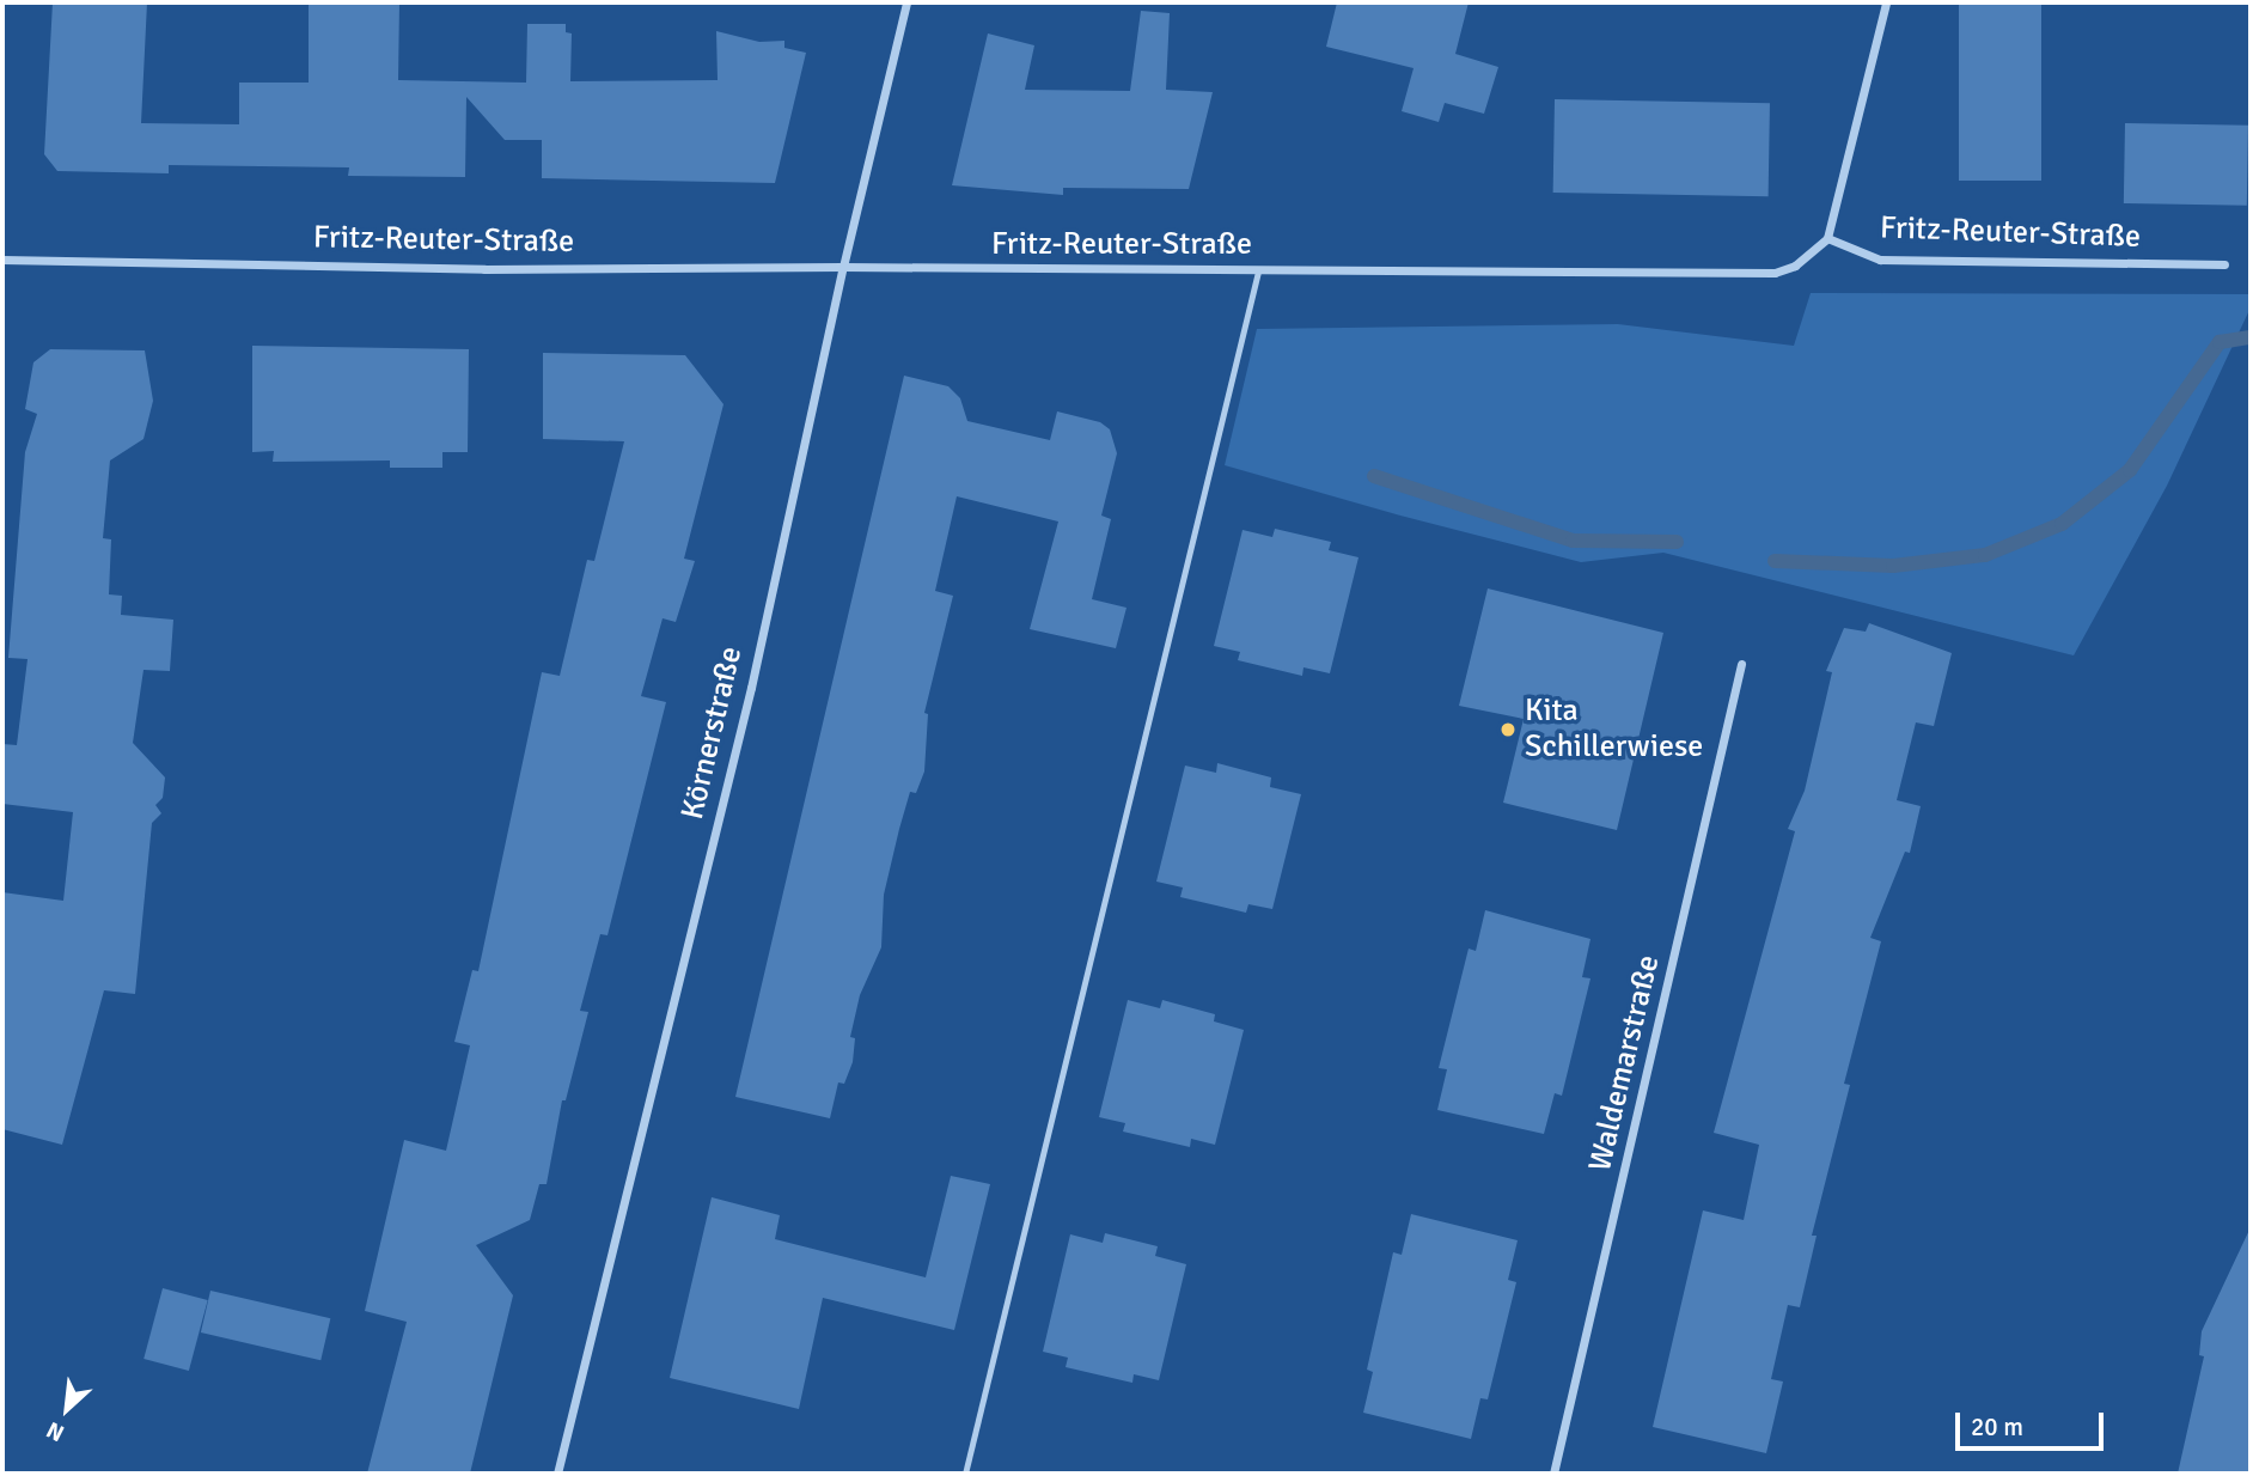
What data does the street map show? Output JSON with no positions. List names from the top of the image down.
{
  "streets": {
    "street": ["Fritz-Reuter-Straße", "Körnerstraße", "Waldemarstraße"]
  },
  "crossings": [
    ["Fritz-Reuter-Straße", "Körnerstraße"]
  ],
  "places": ["Kita Schillerwiese"],
  "scale_bar": "20 m",
  "north": "bottom left"
}
